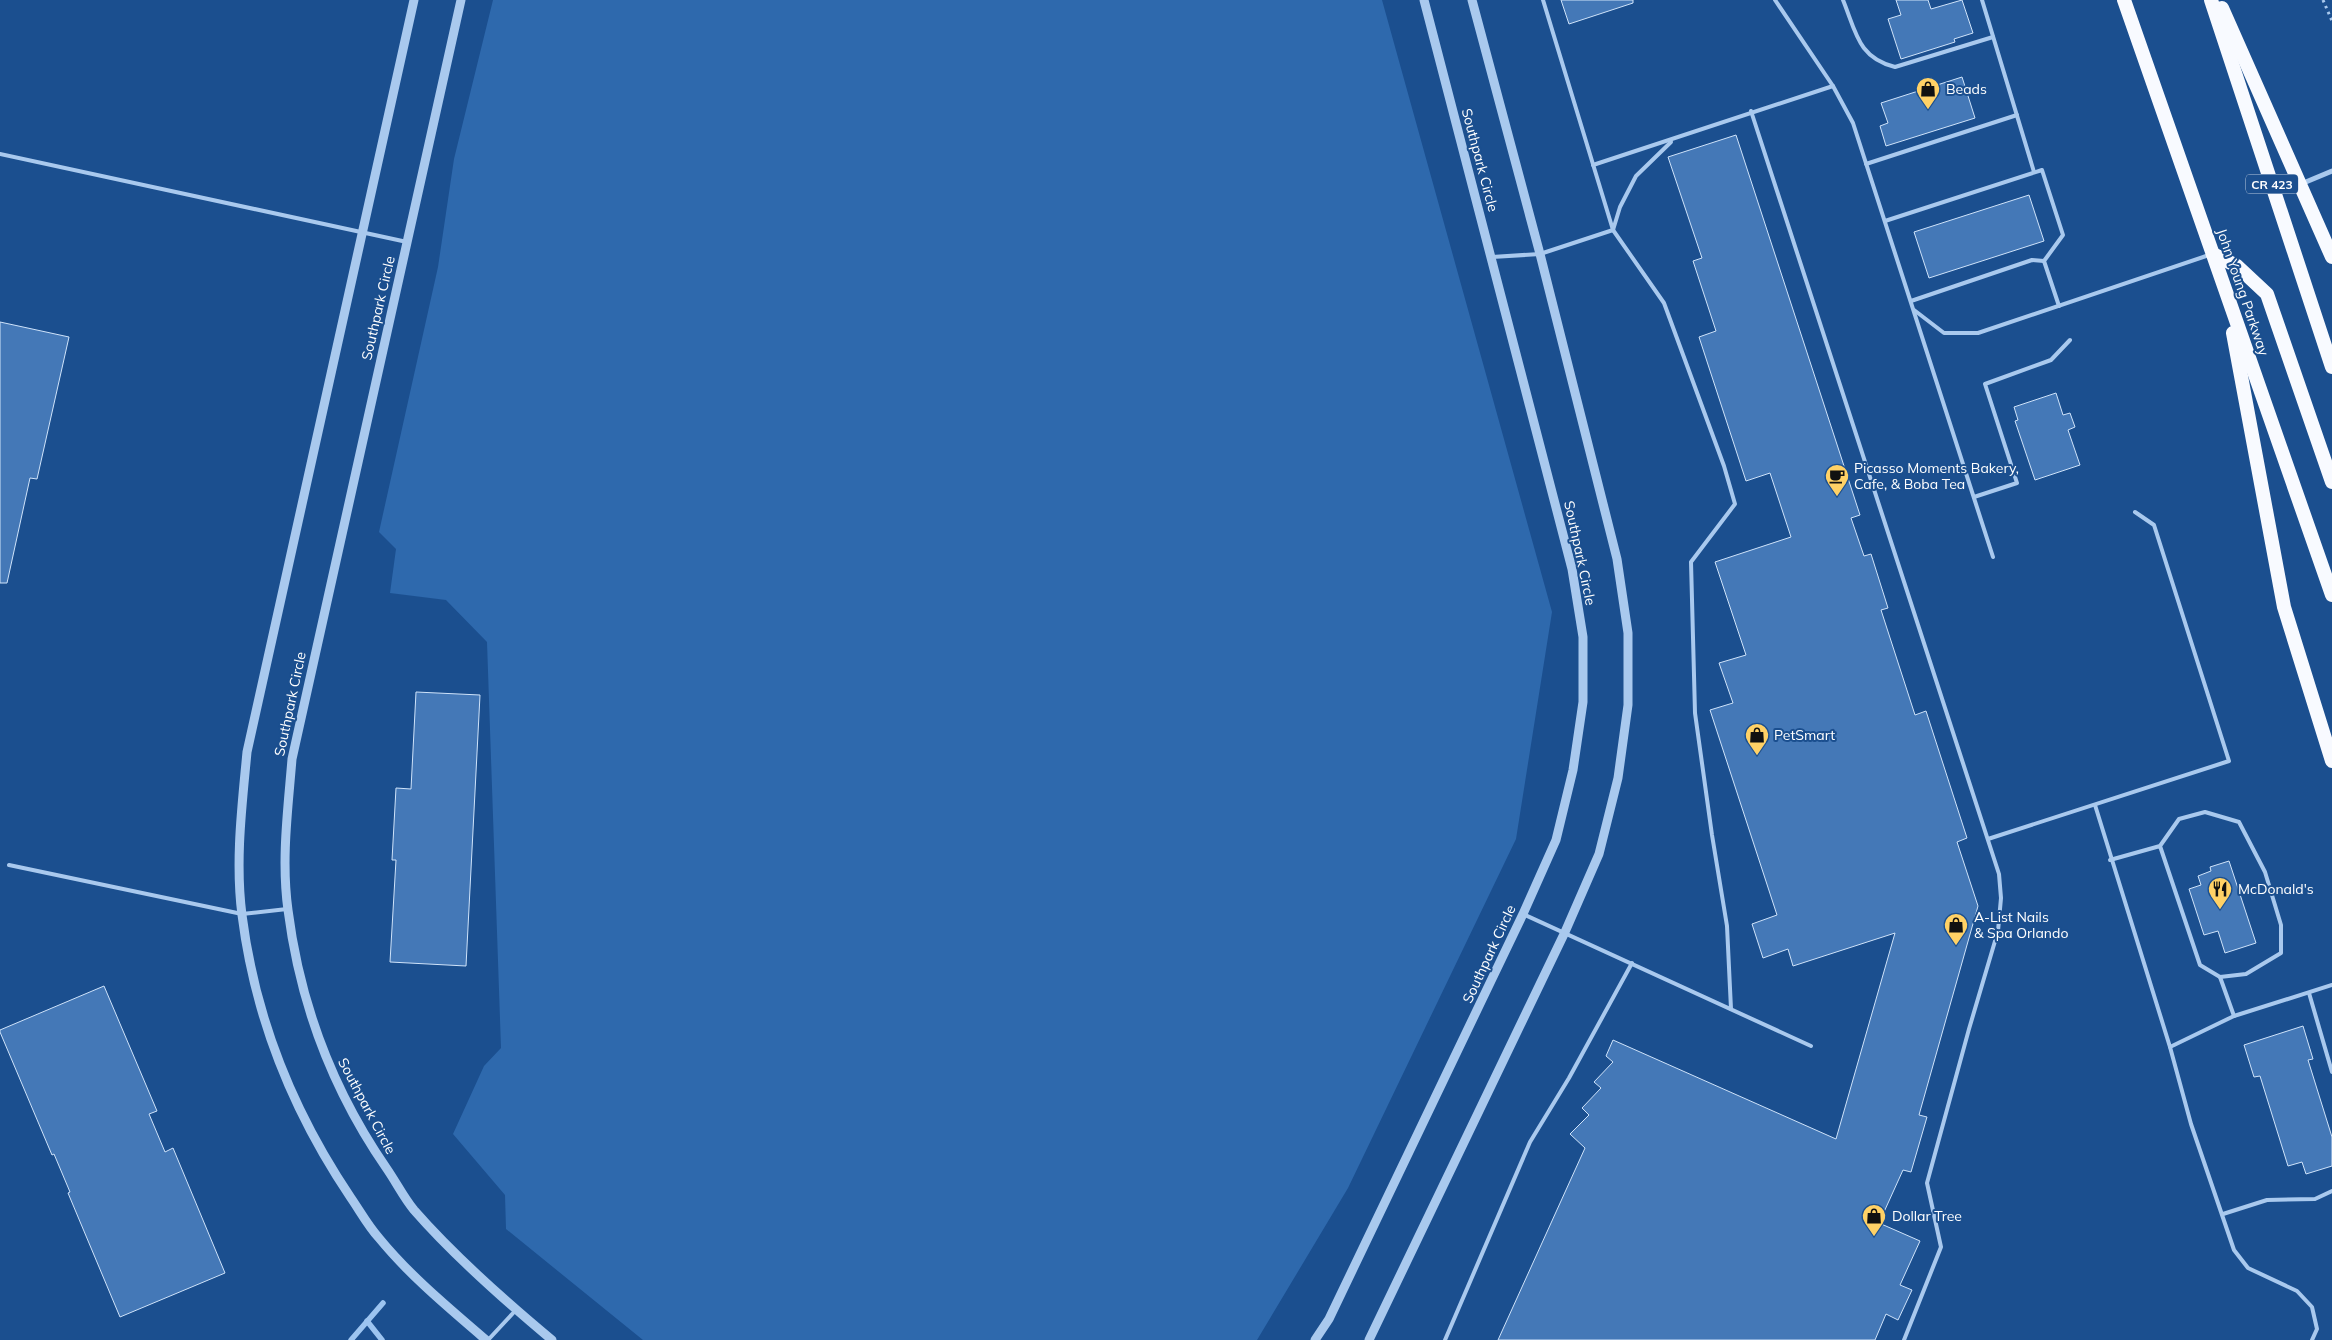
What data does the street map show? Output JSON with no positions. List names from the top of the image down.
{
  "streets": {
    "highway": ["CR 423", "John Young Parkway"],
    "street": ["Southpark Circle"]
  },
  "places": {
    "shop": [
      "Beads",
      "PetSmart",
      "A-List Nails & Spa Orlando",
      "Dollar Tree"
    ],
    "cafe": ["Picasso Moments Bakery, Cafe, & Boba Tea"],
    "restaurant": ["McDonald's"]
  }
}
